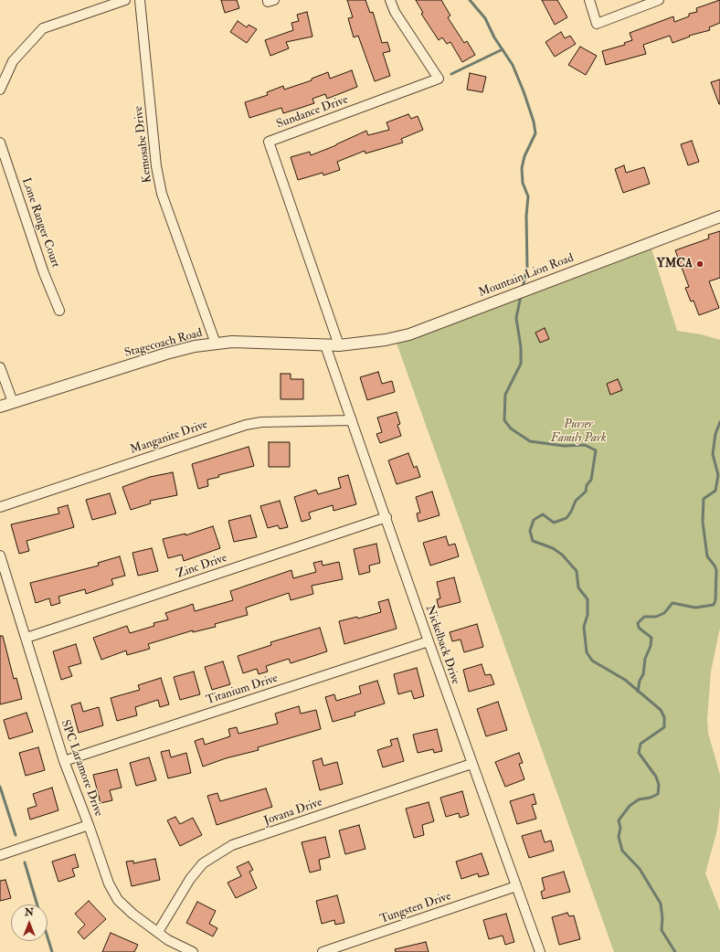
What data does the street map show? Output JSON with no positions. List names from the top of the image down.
{
  "streets": {
    "street": [
      "Sundance Drive",
      "Kemosabe Drive",
      "Lone Ranger Court",
      "Mountain Lion Road",
      "Stagecoach Road",
      "Manganite Drive",
      "Zinc Drive",
      "Nickelback Drive",
      "Titanium Drive",
      "SPC Laramore Drive",
      "Jovana Drive",
      "Tungsten Drive"
    ]
  },
  "crossings": [
    ["Sundance Drive", "Mountain Lion Road"],
    ["Sundance Drive", "Stagecoach Road"],
    ["Kemosabe Drive", "Stagecoach Road"],
    ["Mountain Lion Road", "Stagecoach Road"],
    ["Stagecoach Road", "Nickelback Drive"],
    ["Manganite Drive", "Nickelback Drive"],
    ["Zinc Drive", "Nickelback Drive"],
    ["Zinc Drive", "SPC Laramore Drive"],
    ["Nickelback Drive", "Titanium Drive"],
    ["Nickelback Drive", "Jovana Drive"],
    ["Nickelback Drive", "Tungsten Drive"],
    ["Titanium Drive", "SPC Laramore Drive"],
    ["SPC Laramore Drive", "Jovana Drive"]
  ],
  "parks": ["Purser Family Park"],
  "places": ["YMCA"],
  "north": "top"
}
